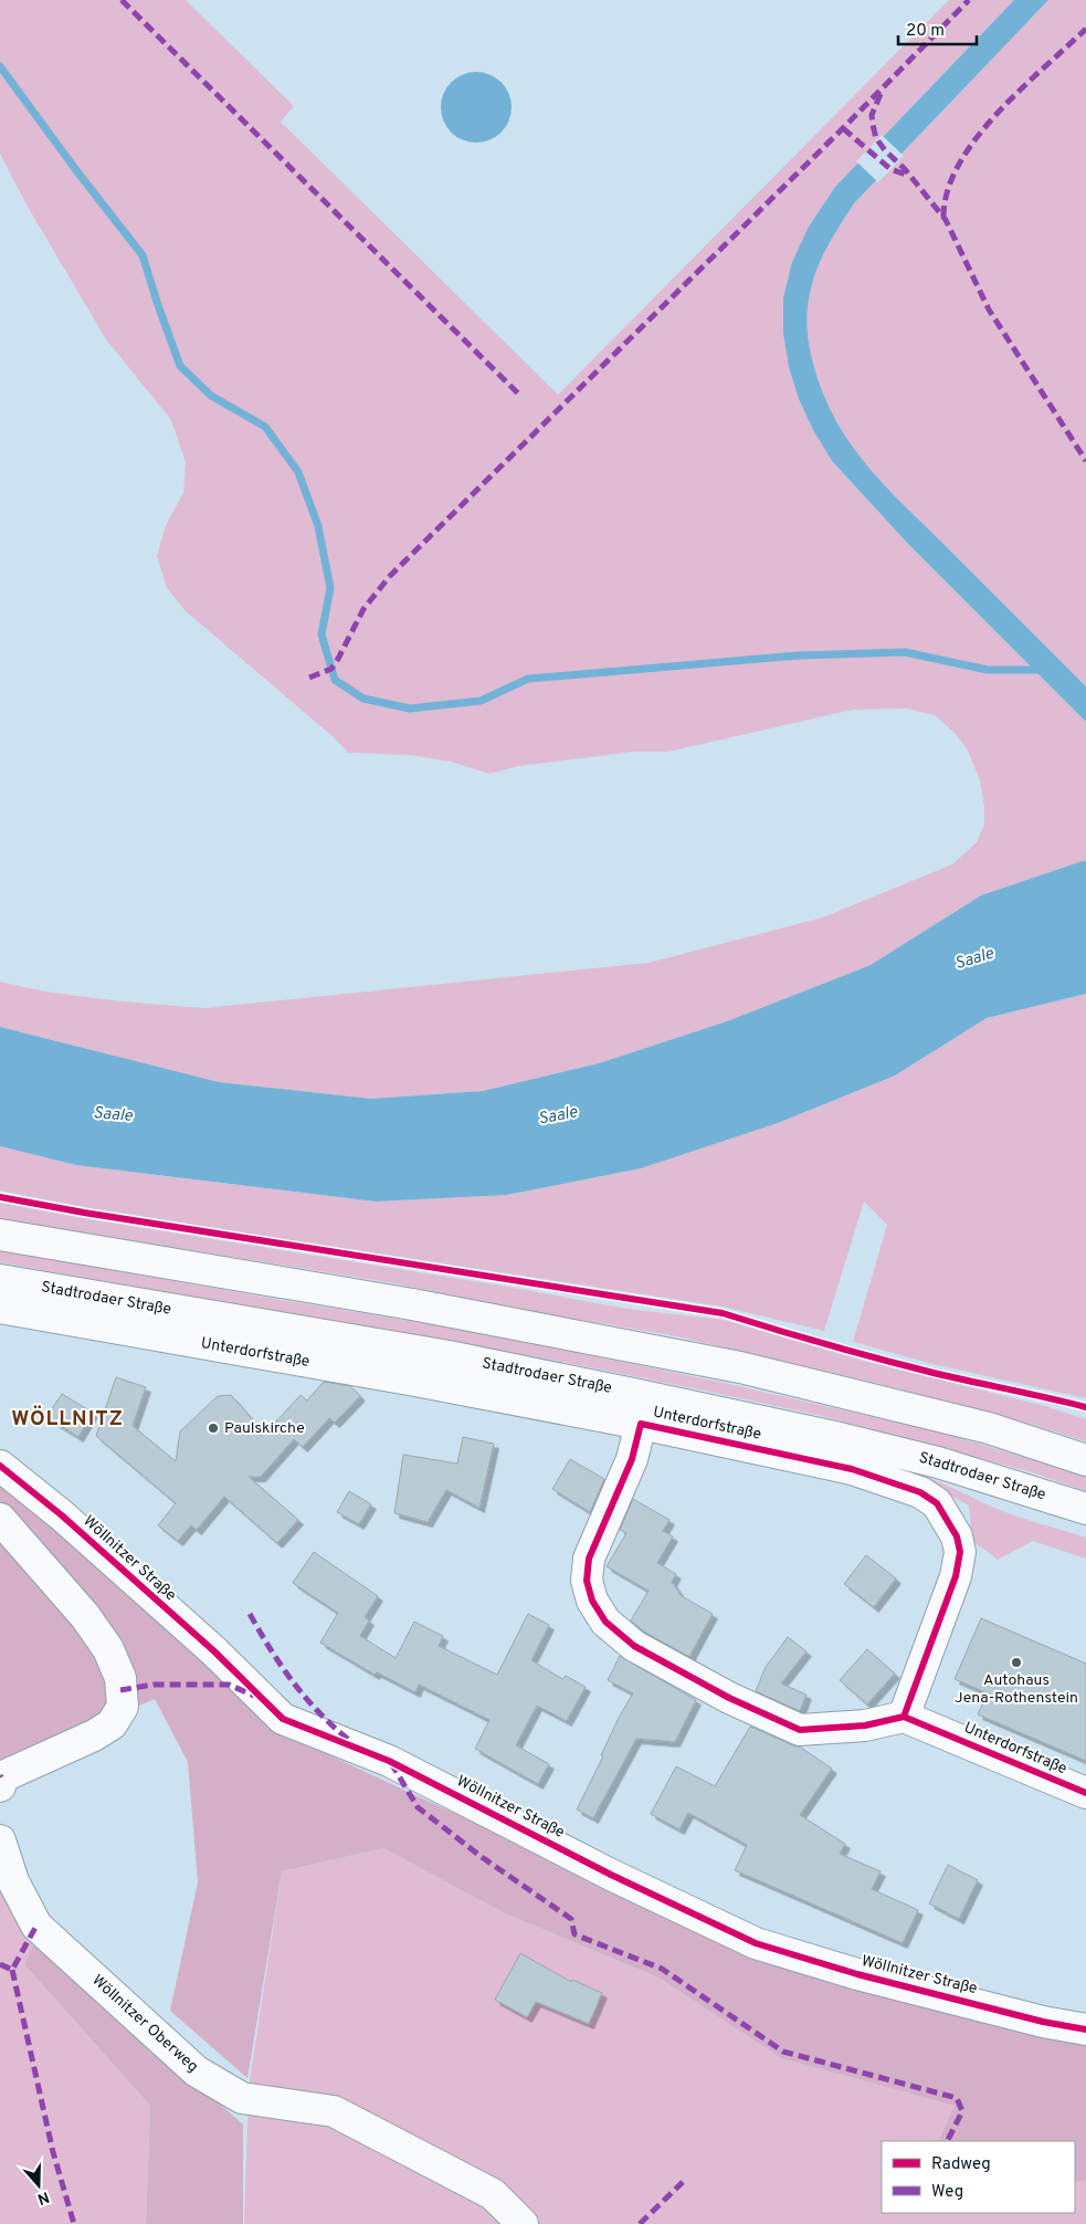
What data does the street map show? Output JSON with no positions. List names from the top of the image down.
{
  "streets": {
    "street": [
      "Stadtrodaer Straße",
      "Unterdorfstraße",
      "Wöllnitzer Straße",
      "Wöllnitzer Oberweg"
    ]
  },
  "districts": ["WÖLLNITZ"],
  "water": ["Saale"],
  "places": ["Paulskirche", "Autohaus Jena-Rothenstein"],
  "legend": ["Radweg", "Weg"],
  "scale_bar": "20 m",
  "north": "bottom"
}
